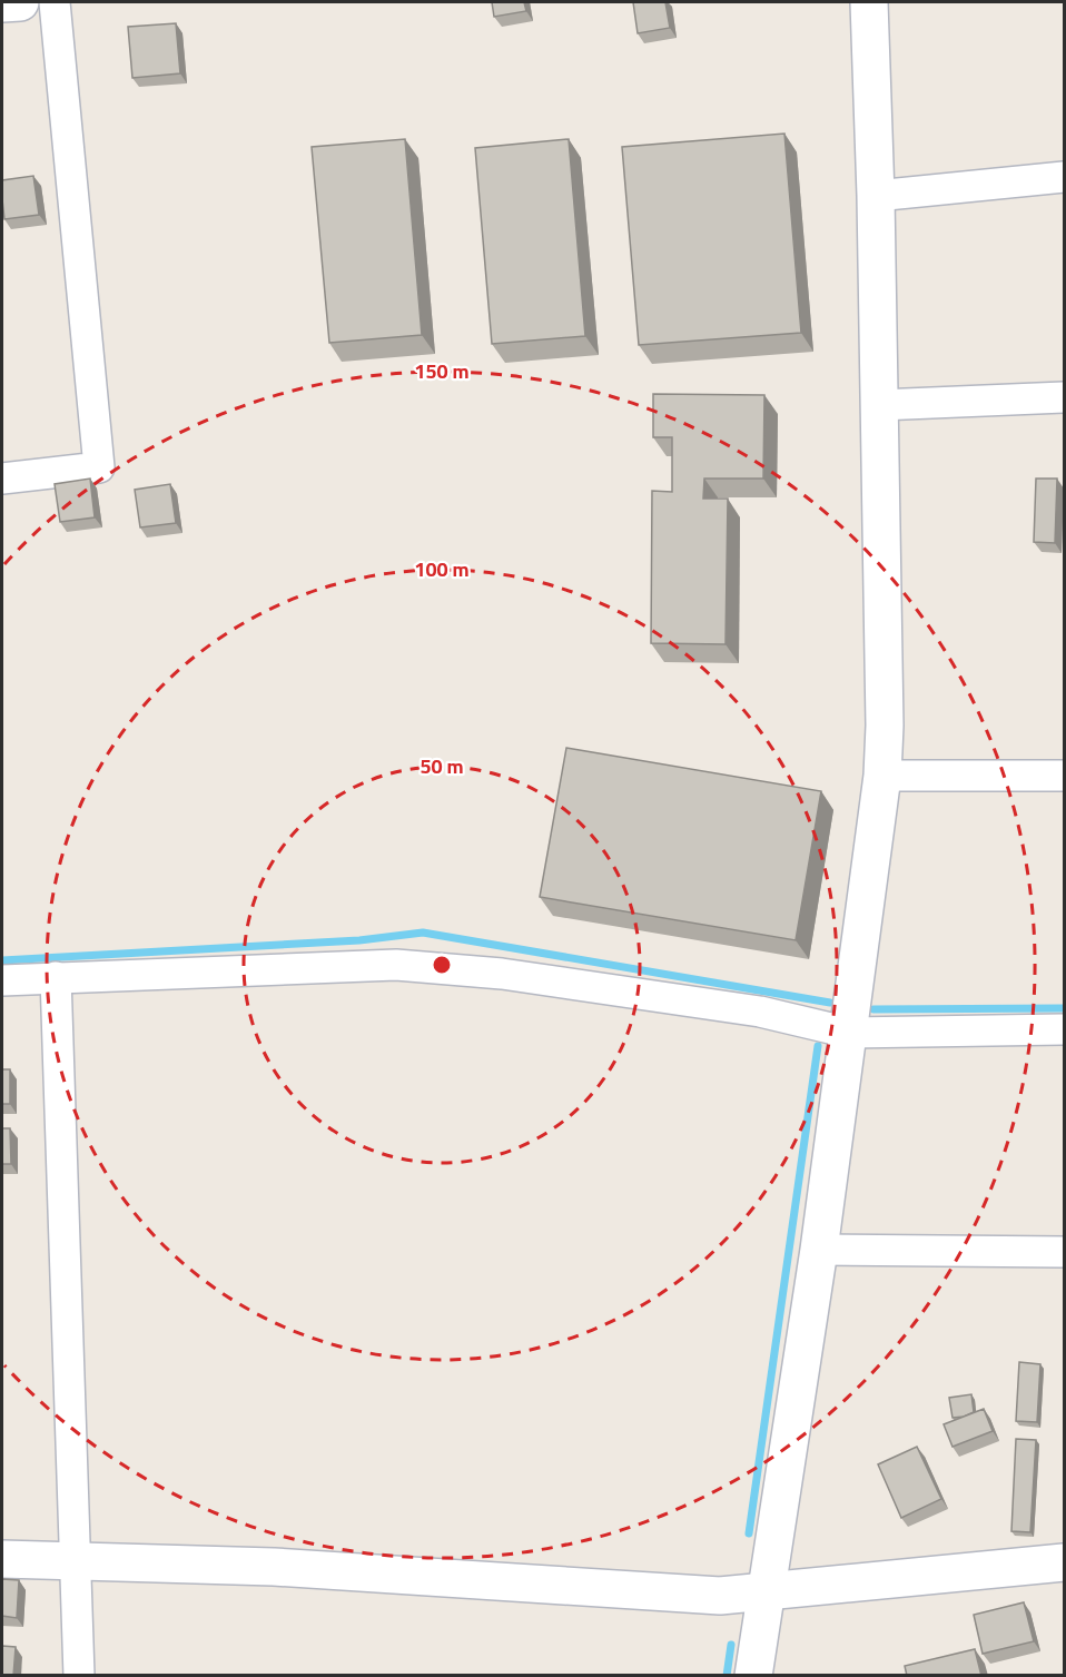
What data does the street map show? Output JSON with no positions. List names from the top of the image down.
{
  "rings": ["150 m", "100 m", "50 m"]
}
